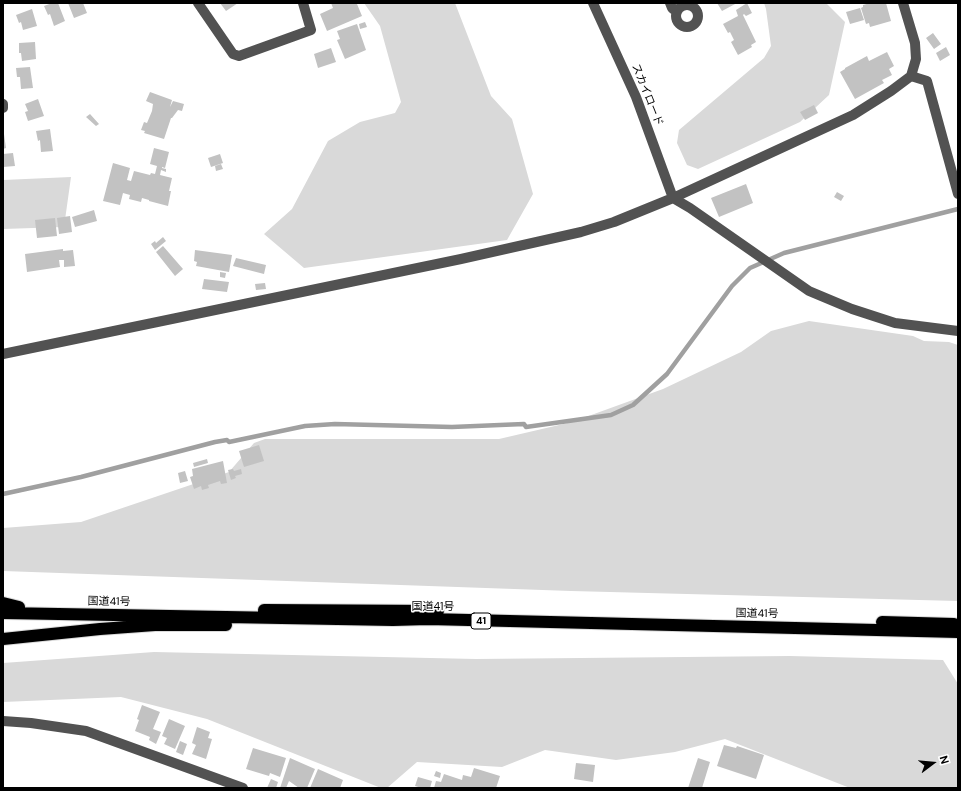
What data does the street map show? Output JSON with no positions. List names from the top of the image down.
{
  "streets": {
    "highway": ["国道41号", "41"],
    "street": ["スカイロード"]
  },
  "crossings": [
    ["国道41号", "41"]
  ],
  "north": "right"
}
